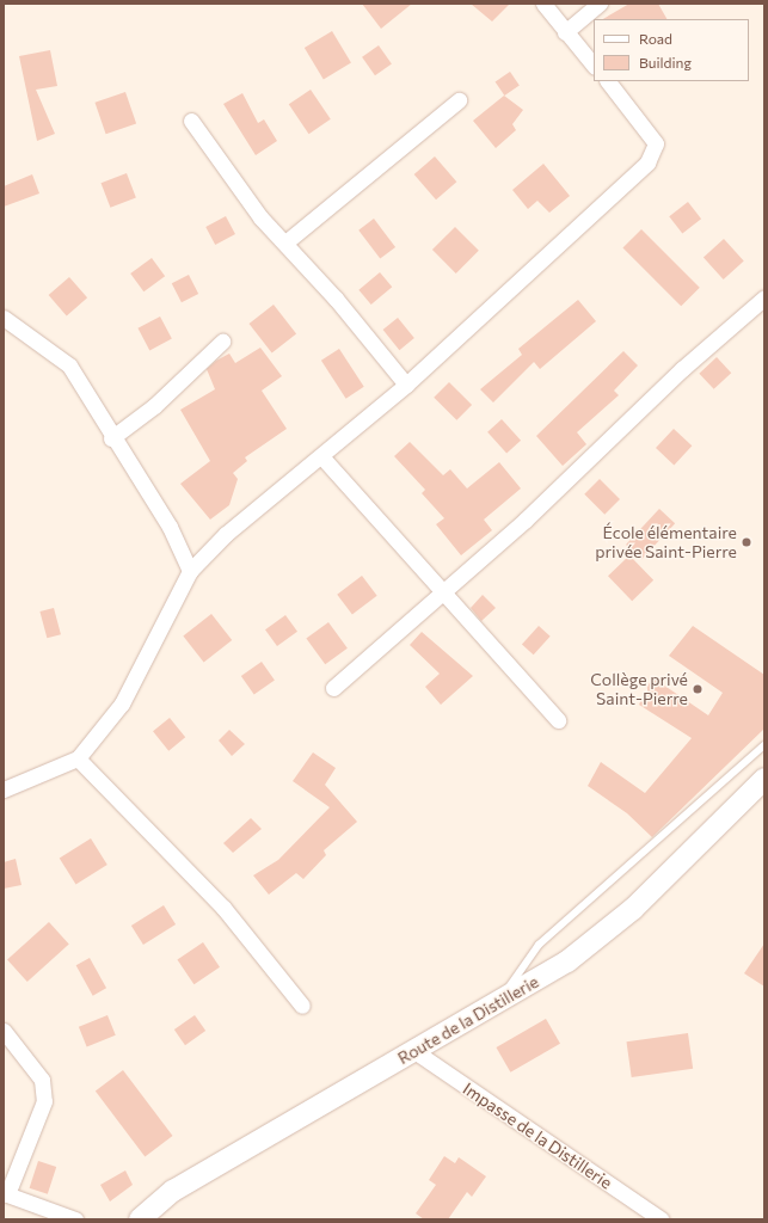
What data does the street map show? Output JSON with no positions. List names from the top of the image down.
{
  "streets": {
    "street": ["Route de la Distillerie", "Impasse de la Distillerie"]
  },
  "crossings": [
    ["Route de la Distillerie", "Impasse de la Distillerie"]
  ],
  "places": ["École élémentaire privée Saint-Pierre", "Collège privé Saint-Pierre"],
  "legend": ["Road", "Building"]
}
